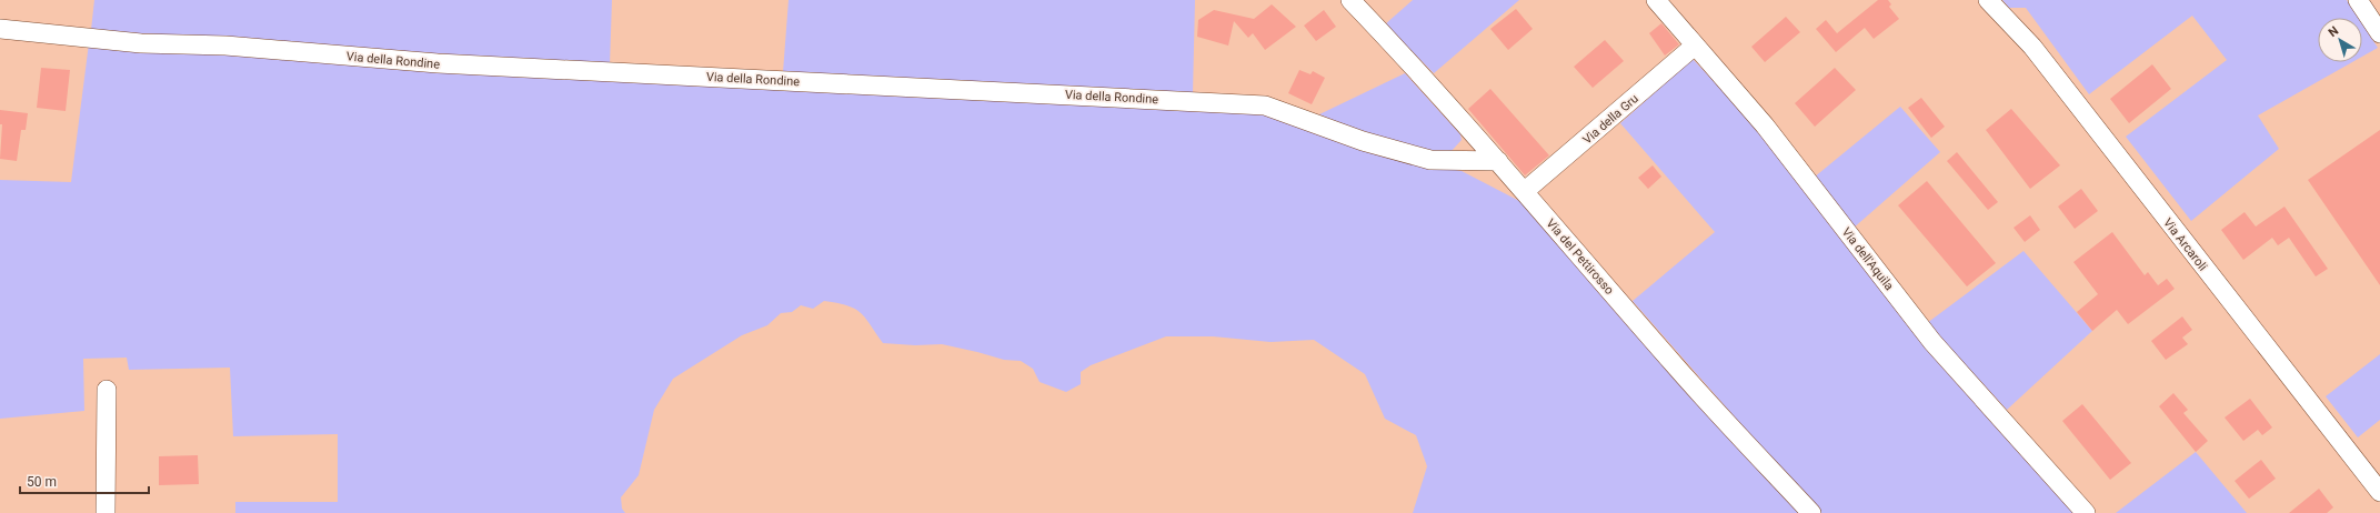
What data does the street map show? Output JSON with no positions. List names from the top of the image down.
{
  "streets": {
    "street": [
      "Via della Rondine",
      "Via della Gru",
      "Via Arcaroli",
      "Via del Pettirosso",
      "Via dell'Aquila"
    ]
  },
  "crossings": [
    ["Via della Rondine", "Via del Pettirosso"],
    ["Via della Gru", "Via del Pettirosso"],
    ["Via della Gru", "Via dell'Aquila"]
  ],
  "scale_bar": "50 m",
  "north": "top left"
}
